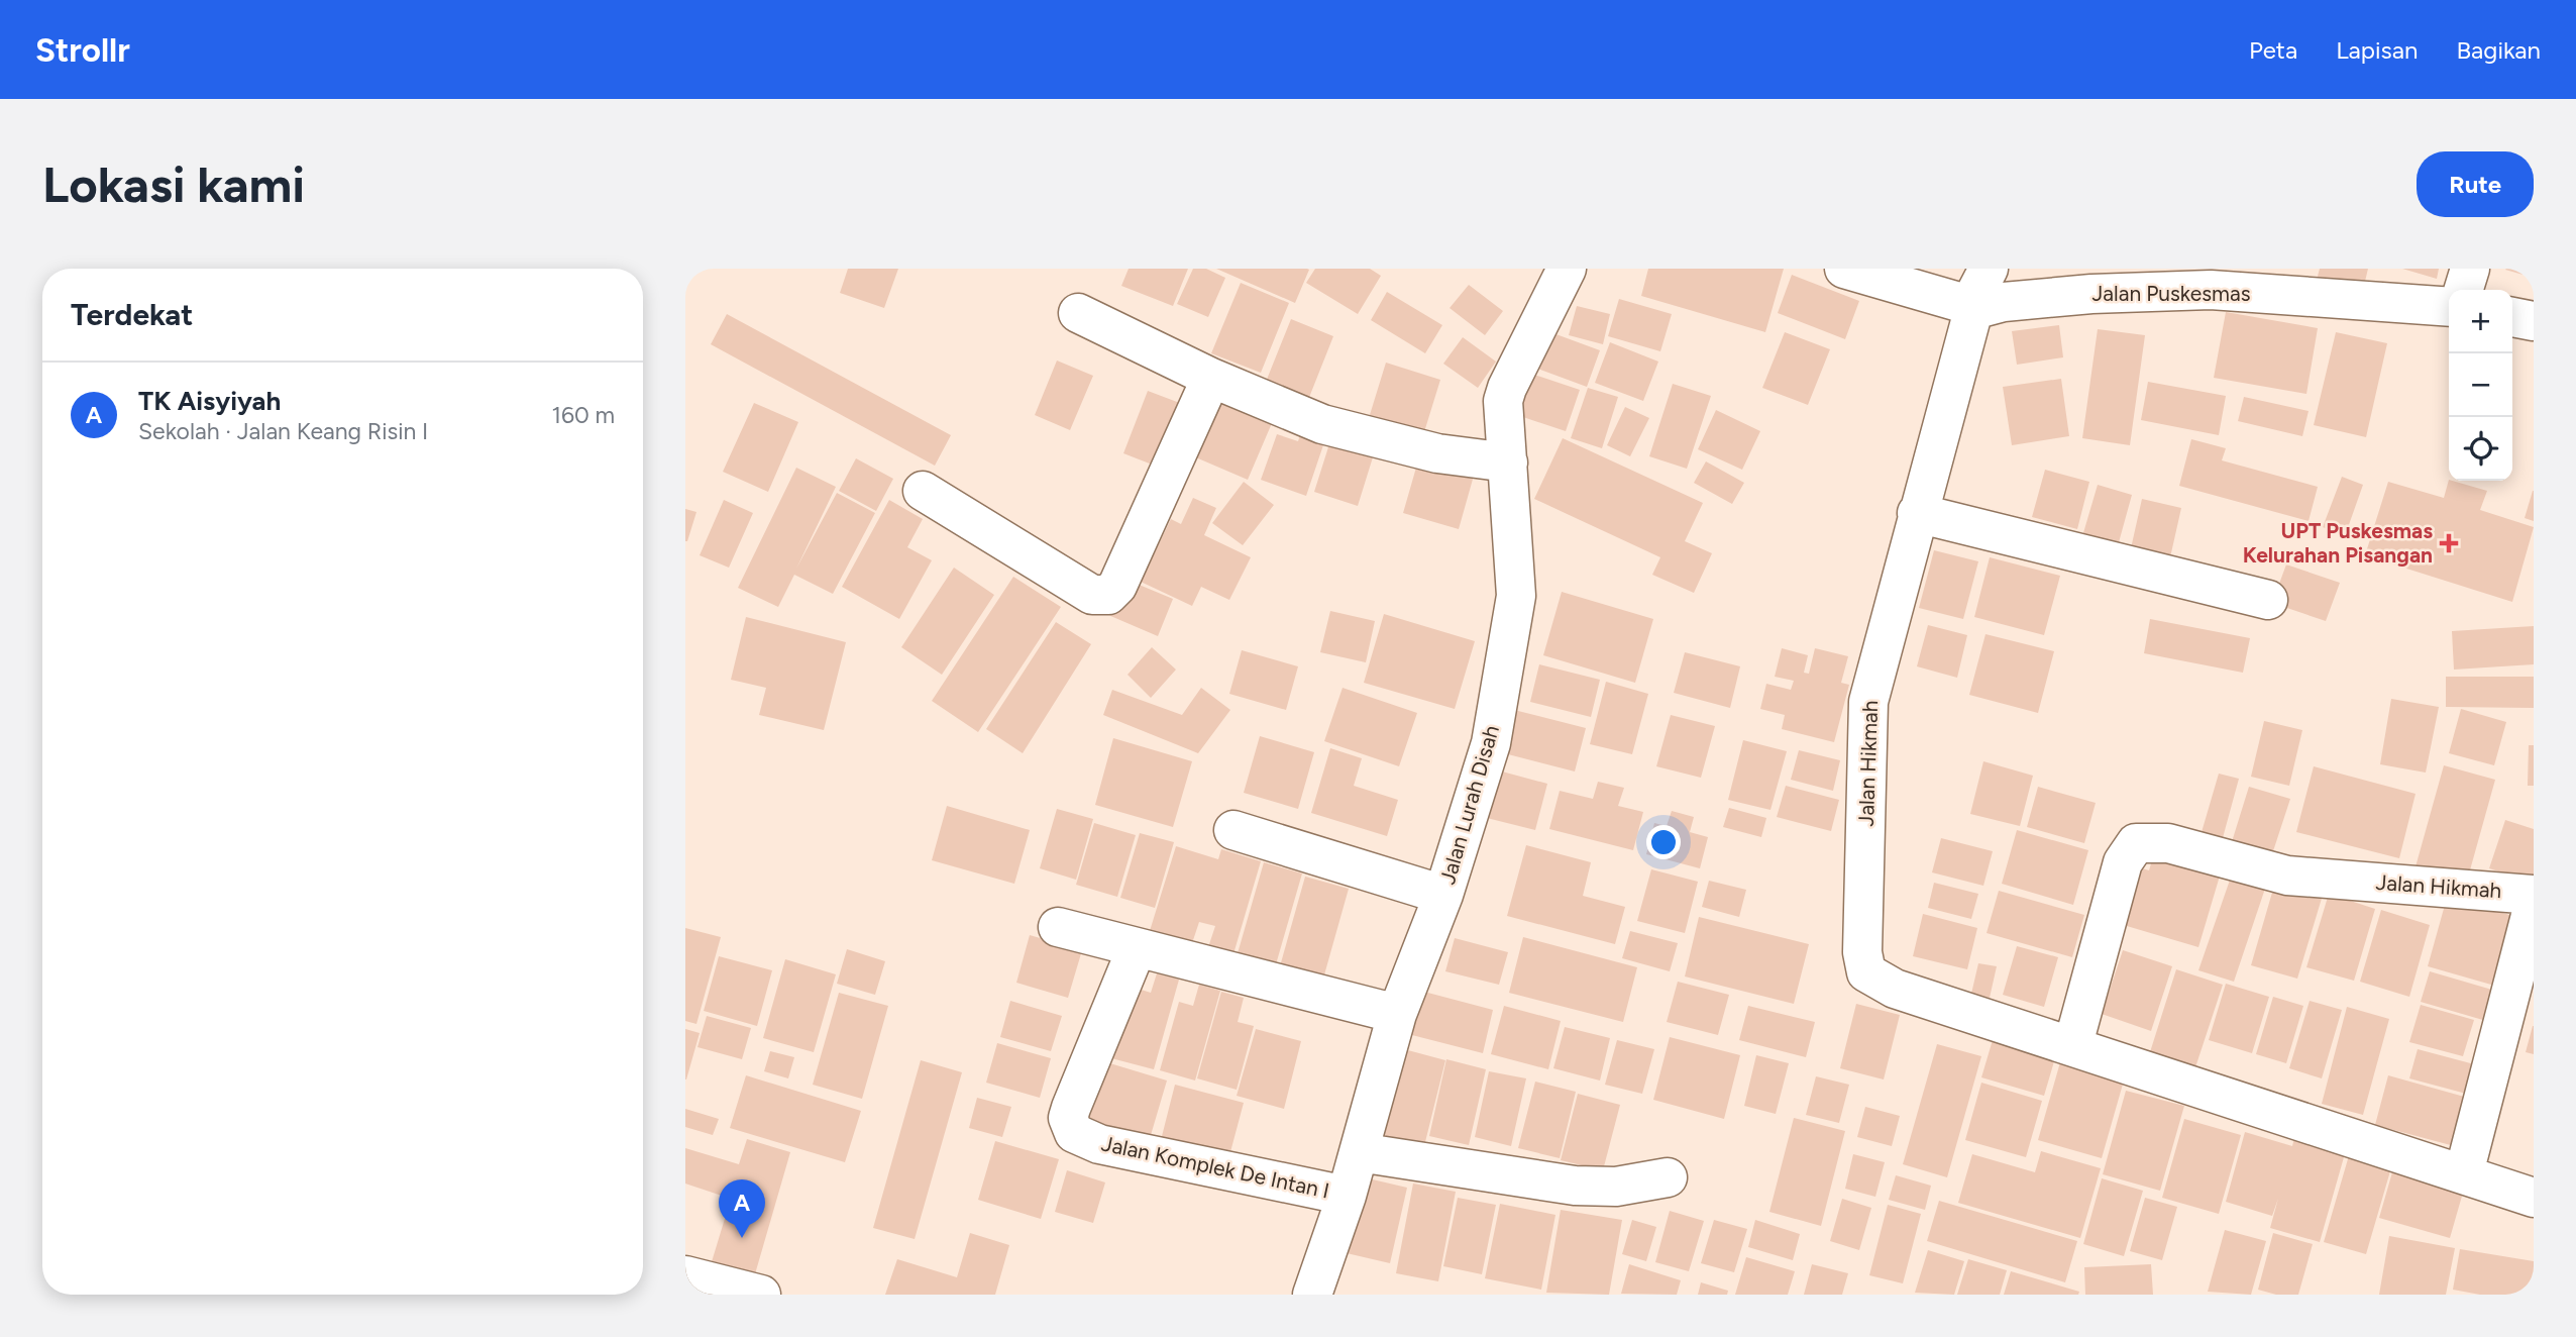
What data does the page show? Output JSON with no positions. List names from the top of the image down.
{
  "streets": {
    "street": [
      "Jalan Puskesmas",
      "Jalan Hikmah",
      "Jalan Lurah Disah",
      "Jalan Komplek De Intan I"
    ]
  },
  "crossings": [
    ["Jalan Puskesmas", "Jalan Hikmah"],
    ["Jalan Lurah Disah", "Jalan Komplek De Intan I"]
  ],
  "places": {
    "health": ["UPT Puskesmas Kelurahan Pisangan"]
  },
  "page": {
    "header": "Strollr",
    "nav": ["Peta", "Lapisan", "Bagikan"],
    "buttons": "Rute",
    "title": "Lokasi kami",
    "heading": "Terdekat",
    "map_buttons": ["+", "−"],
    "list": [
      {
        "mark": "A",
        "name": "TK Aisyiyah",
        "note": "Sekolah · Jalan Keang Risin I",
        "value": "160 m"
      }
    ],
    "pins": "A"
  }
}
